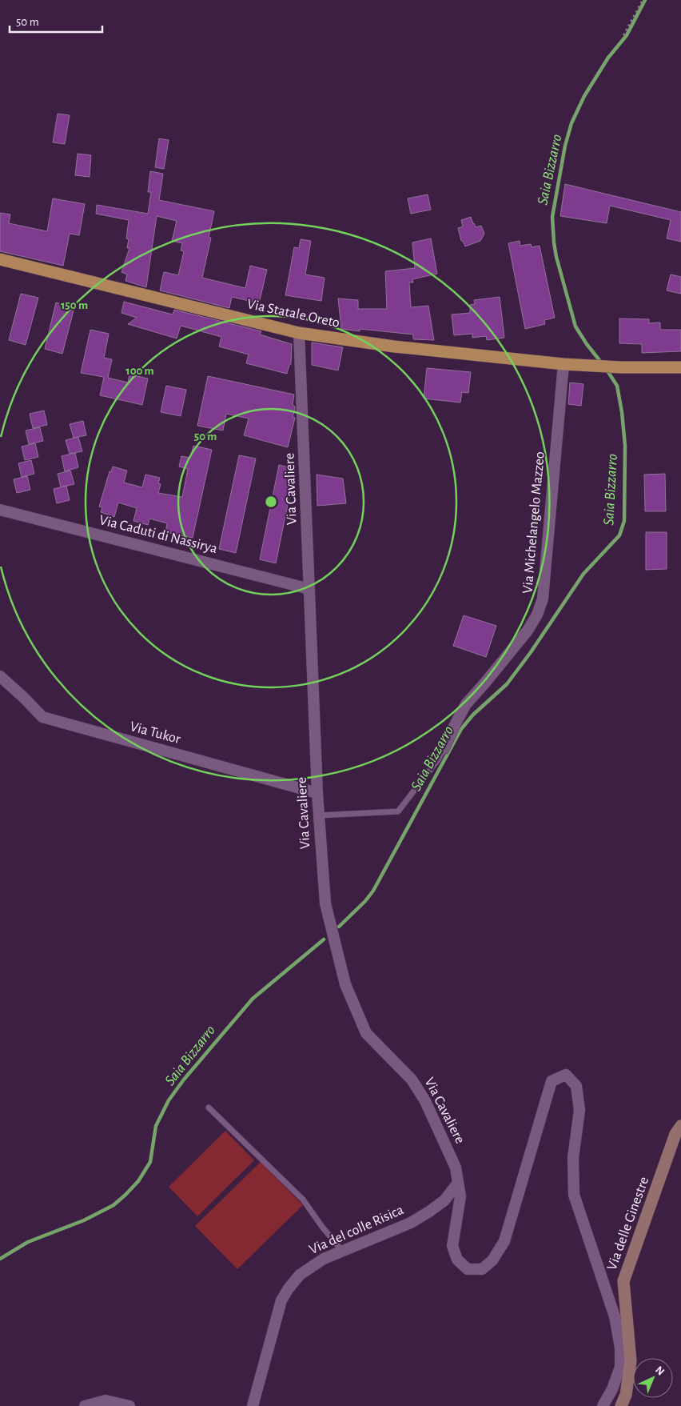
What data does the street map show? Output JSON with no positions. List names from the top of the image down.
{
  "streets": {
    "main road": ["Via Statale Oreto"],
    "street": [
      "Via Cavaliere",
      "Via Michelangelo Mazzeo",
      "Via Caduti di Nassirya",
      "Via Tukor",
      "Via delle Ginestre",
      "Via del colle Risica"
    ]
  },
  "crossings": [
    ["Via Statale Oreto", "Via Cavaliere"],
    ["Via Statale Oreto", "Via Michelangelo Mazzeo"],
    ["Via Cavaliere", "Via Caduti di Nassirya"],
    ["Via Cavaliere", "Via Tukor"],
    ["Via Cavaliere", "Via del colle Risica"]
  ],
  "water": ["Saia Bizzarro"],
  "scale_bar": "50 m",
  "north": "top right",
  "rings": ["150 m", "100 m", "50 m"]
}
